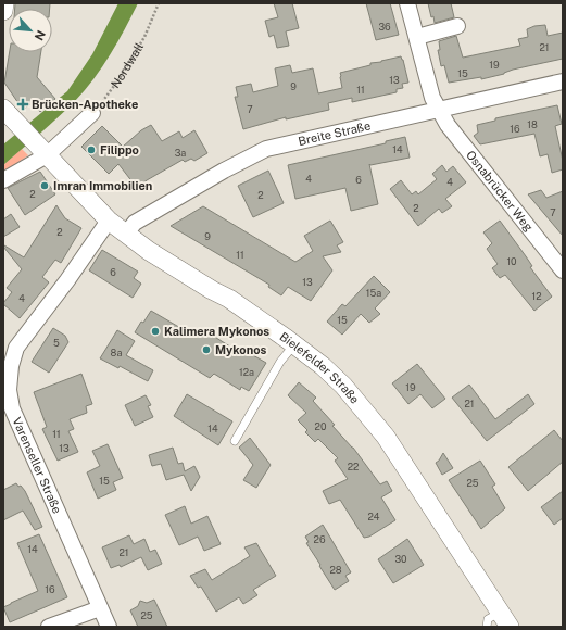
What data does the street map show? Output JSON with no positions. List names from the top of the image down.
{
  "streets": {
    "street": [
      "Breite Straße",
      "Osnabrücker Weg",
      "Bielefelder Straße",
      "Varenseller Straße"
    ],
    "path": ["Nordwall"]
  },
  "crossings": [
    ["Breite Straße", "Osnabrücker Weg"],
    ["Breite Straße", "Bielefelder Straße"],
    ["Bielefelder Straße", "Varenseller Straße"]
  ],
  "places": {
    "health": ["Brücken-Apotheke"],
    "other": [
      "Filippo",
      "Imran Immobilien",
      "Kalimera Mykonos",
      "Mykonos"
    ]
  },
  "house_numbers": [
    "36",
    "21",
    "19",
    "15",
    "13",
    "9",
    "11",
    "7",
    "18",
    "16",
    "14",
    "3a",
    "4",
    "6",
    "4",
    "2",
    "2",
    "2",
    "7",
    "2",
    "9",
    "11",
    "10",
    "6",
    "13",
    "15a",
    "12",
    "4",
    "15",
    "5",
    "8a",
    "12a",
    "19",
    "21",
    "20",
    "14",
    "11",
    "13",
    "22",
    "15",
    "25",
    "24",
    "26",
    "14",
    "21",
    "30",
    "28",
    "16",
    "25"
  ],
  "north": "bottom right"
}
